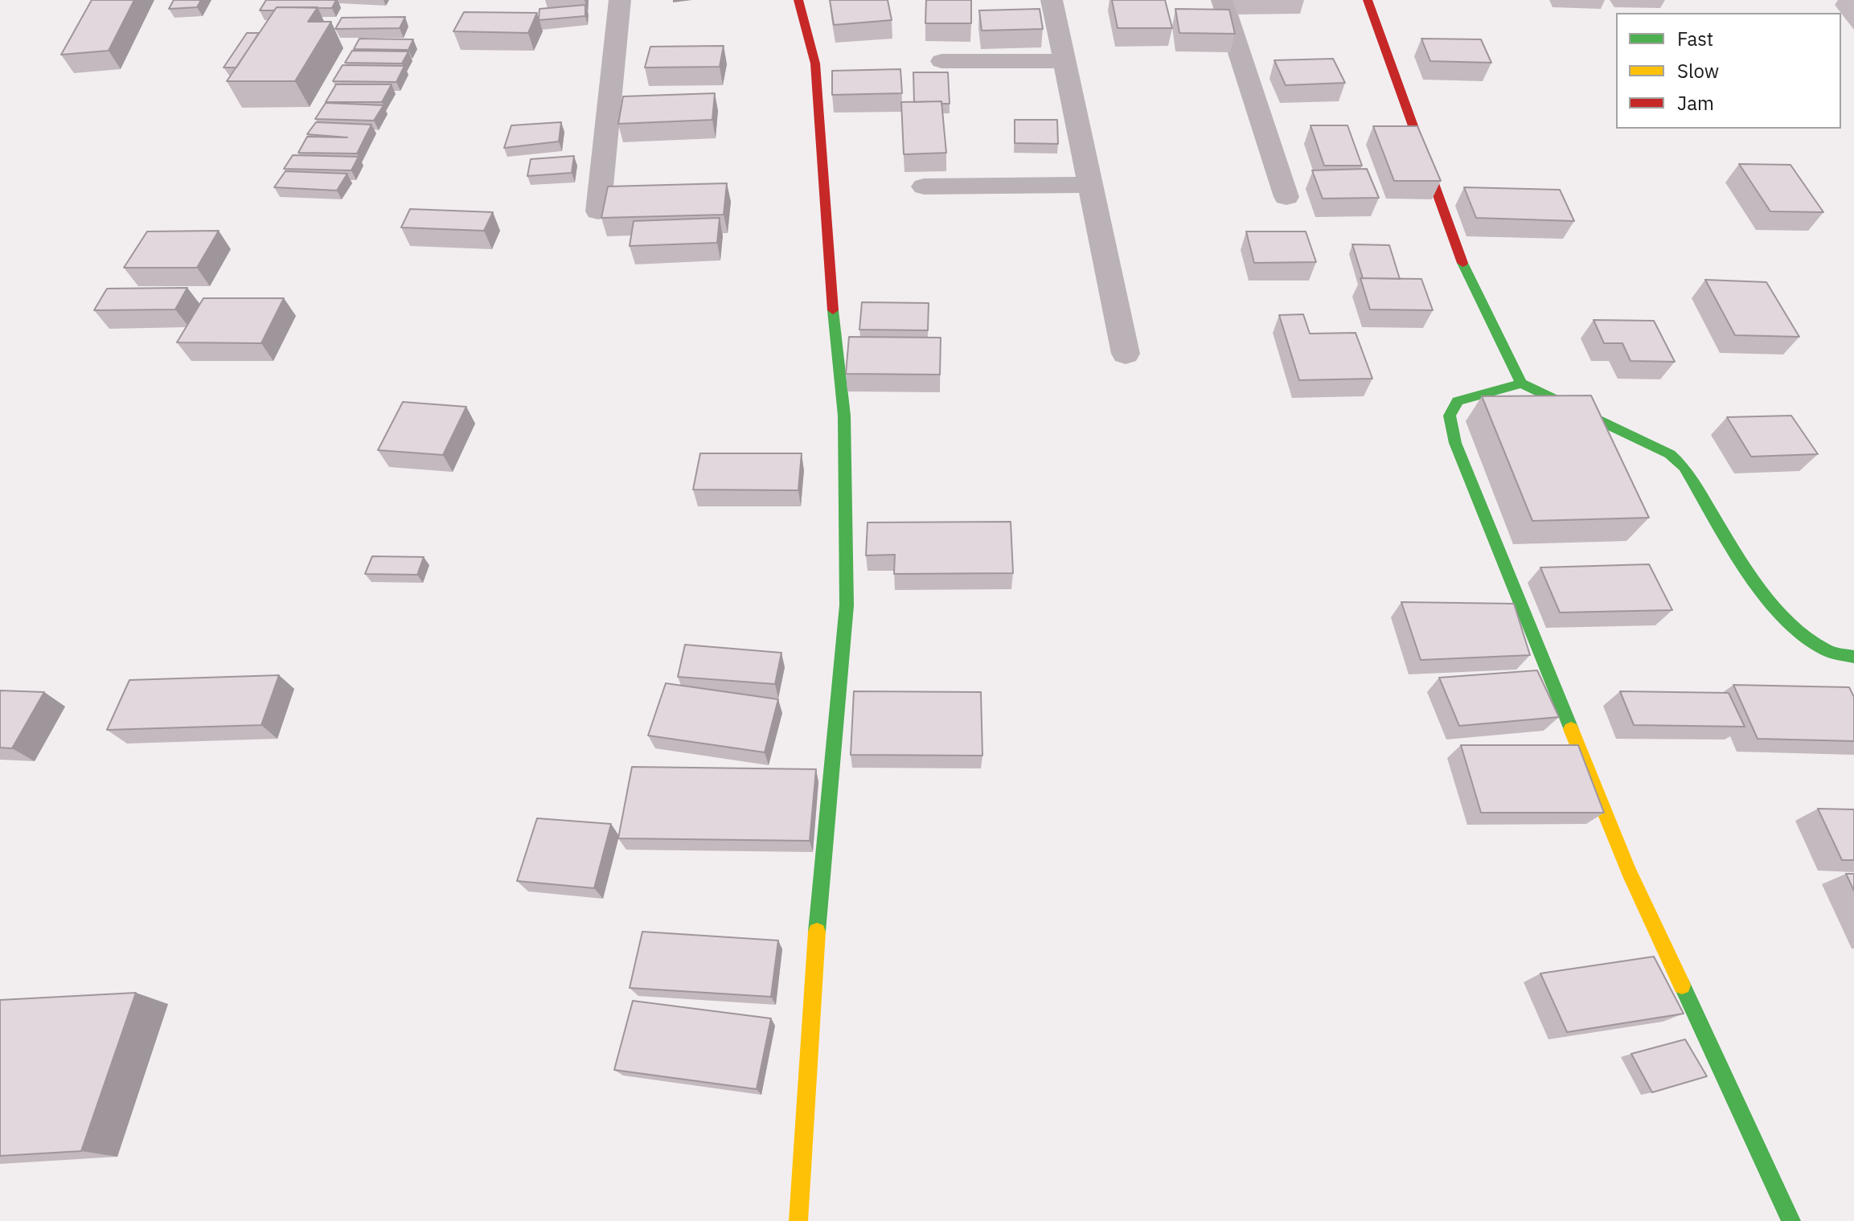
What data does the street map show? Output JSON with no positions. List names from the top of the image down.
{
  "legend": ["Fast", "Slow", "Jam"]
}
